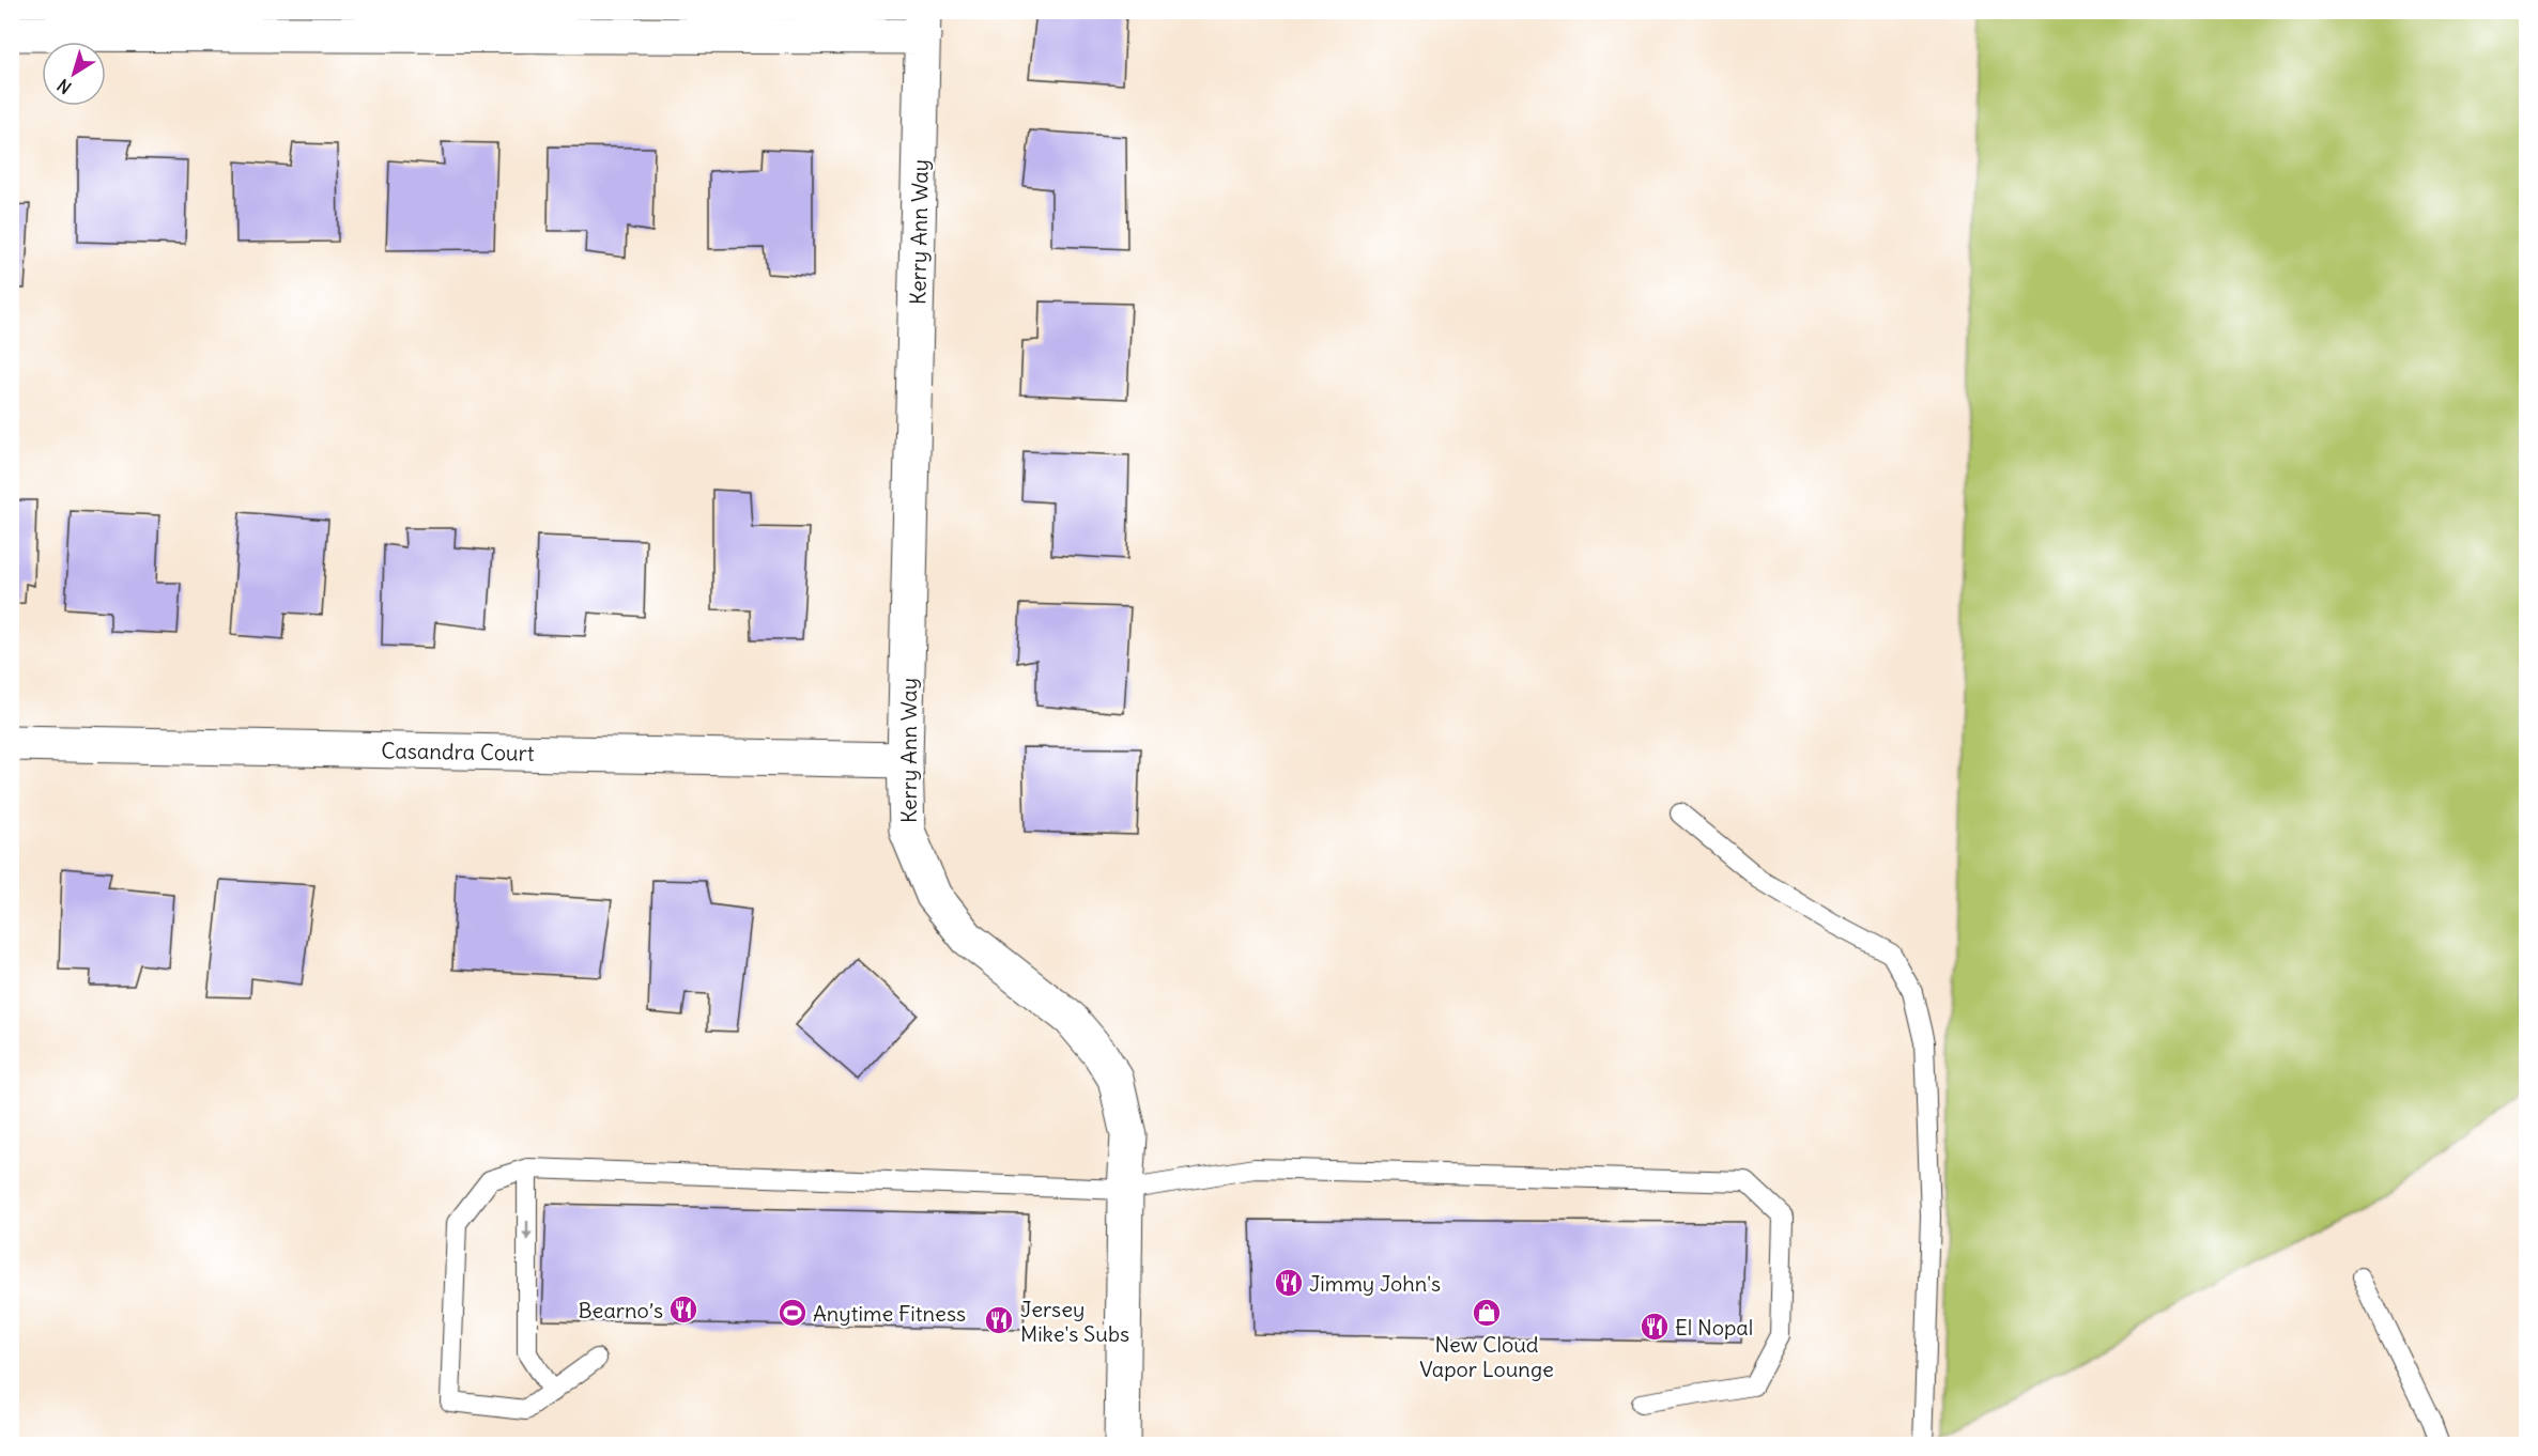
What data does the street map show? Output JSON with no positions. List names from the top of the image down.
{
  "streets": {
    "street": ["Kerry Ann Way", "Casandra Court"]
  },
  "crossings": [
    ["Kerry Ann Way", "Casandra Court"]
  ],
  "places": {
    "restaurant": [
      "Jimmy John's",
      "Bearno’s",
      "Jersey Mike's Subs",
      "El Nopal"
    ],
    "sports": ["Anytime Fitness"],
    "shop": ["New Cloud Vapor Lounge"]
  },
  "north": "bottom left"
}
